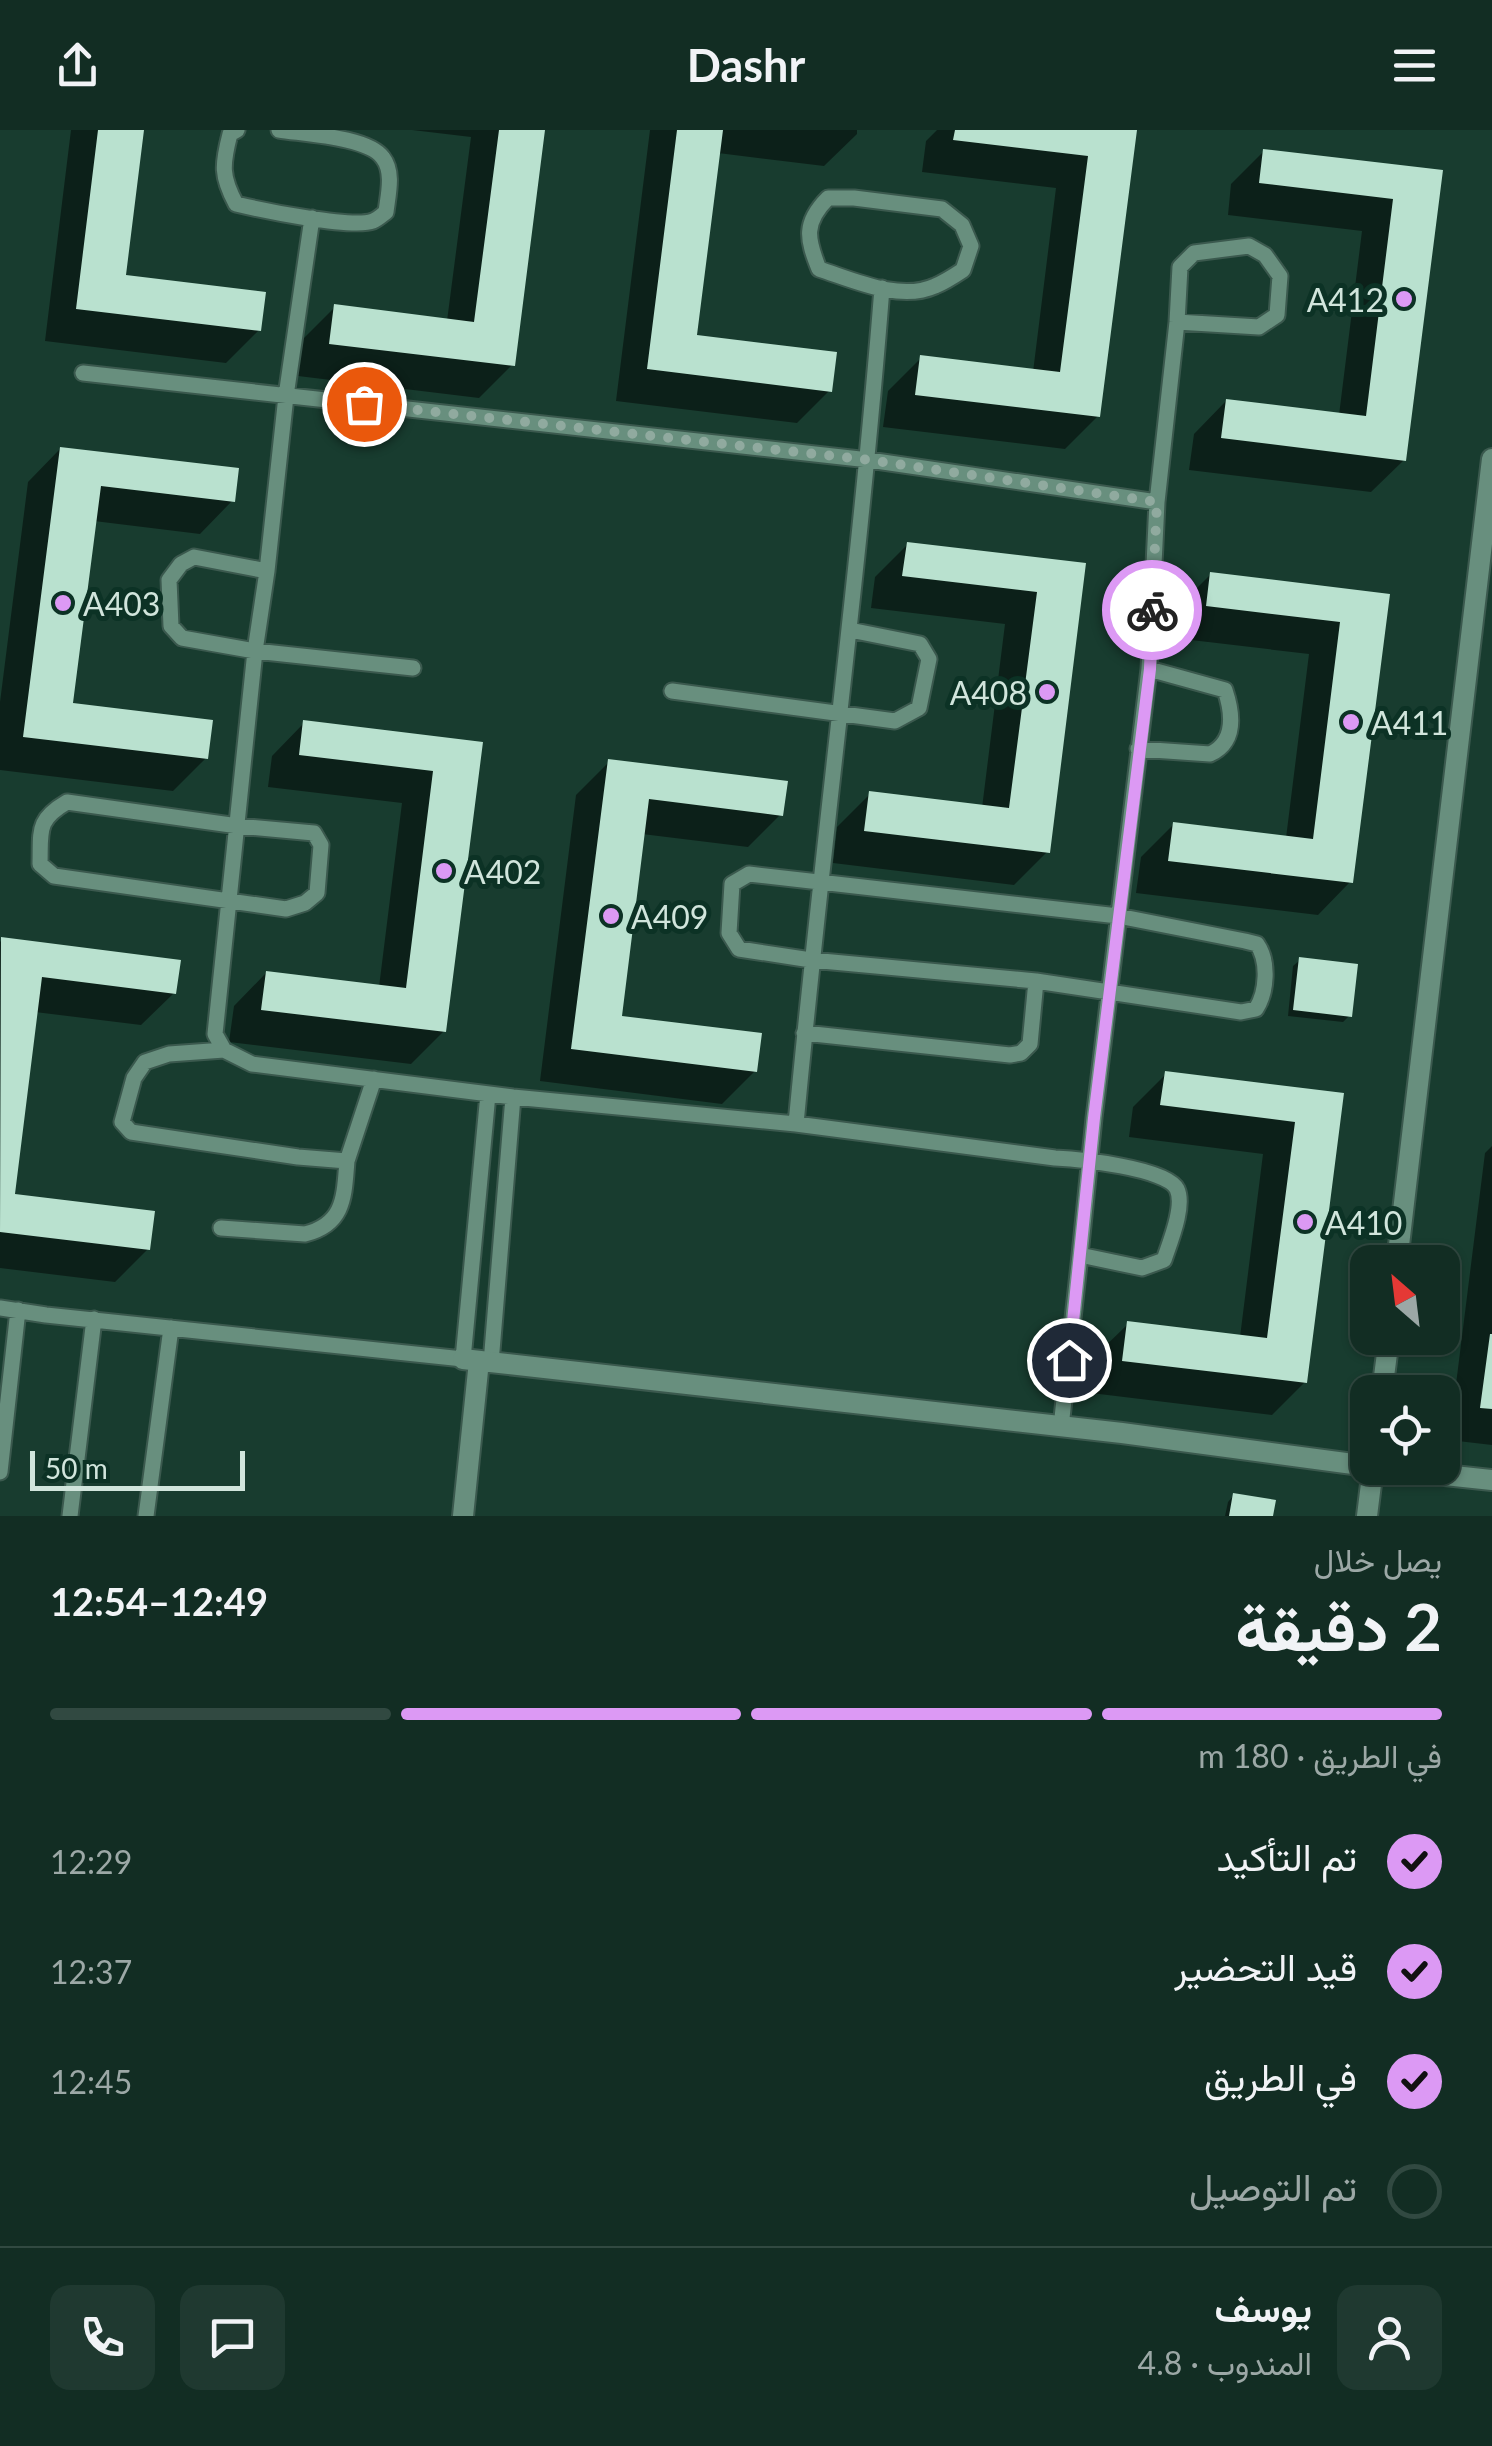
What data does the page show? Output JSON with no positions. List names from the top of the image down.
{
  "places": [
    "A412",
    "A403",
    "A408",
    "A411",
    "A402",
    "A409",
    "A410"
  ],
  "scale_bar": "50 m",
  "north": "top left",
  "page": {
    "header": "Dashr",
    "scale": "50 m",
    "heading": ["2 دقيقة", "يصل خلال", "12:49–12:54"],
    "panel": ["يوسف", "المندوب · 4.8"],
    "bar": "في الطريق · 180 m",
    "list": [
      ["تم التأكيد", "12:29"],
      ["قيد التحضير", "12:37"],
      ["في الطريق", "12:45"],
      "تم التوصيل"
    ]
  }
}
